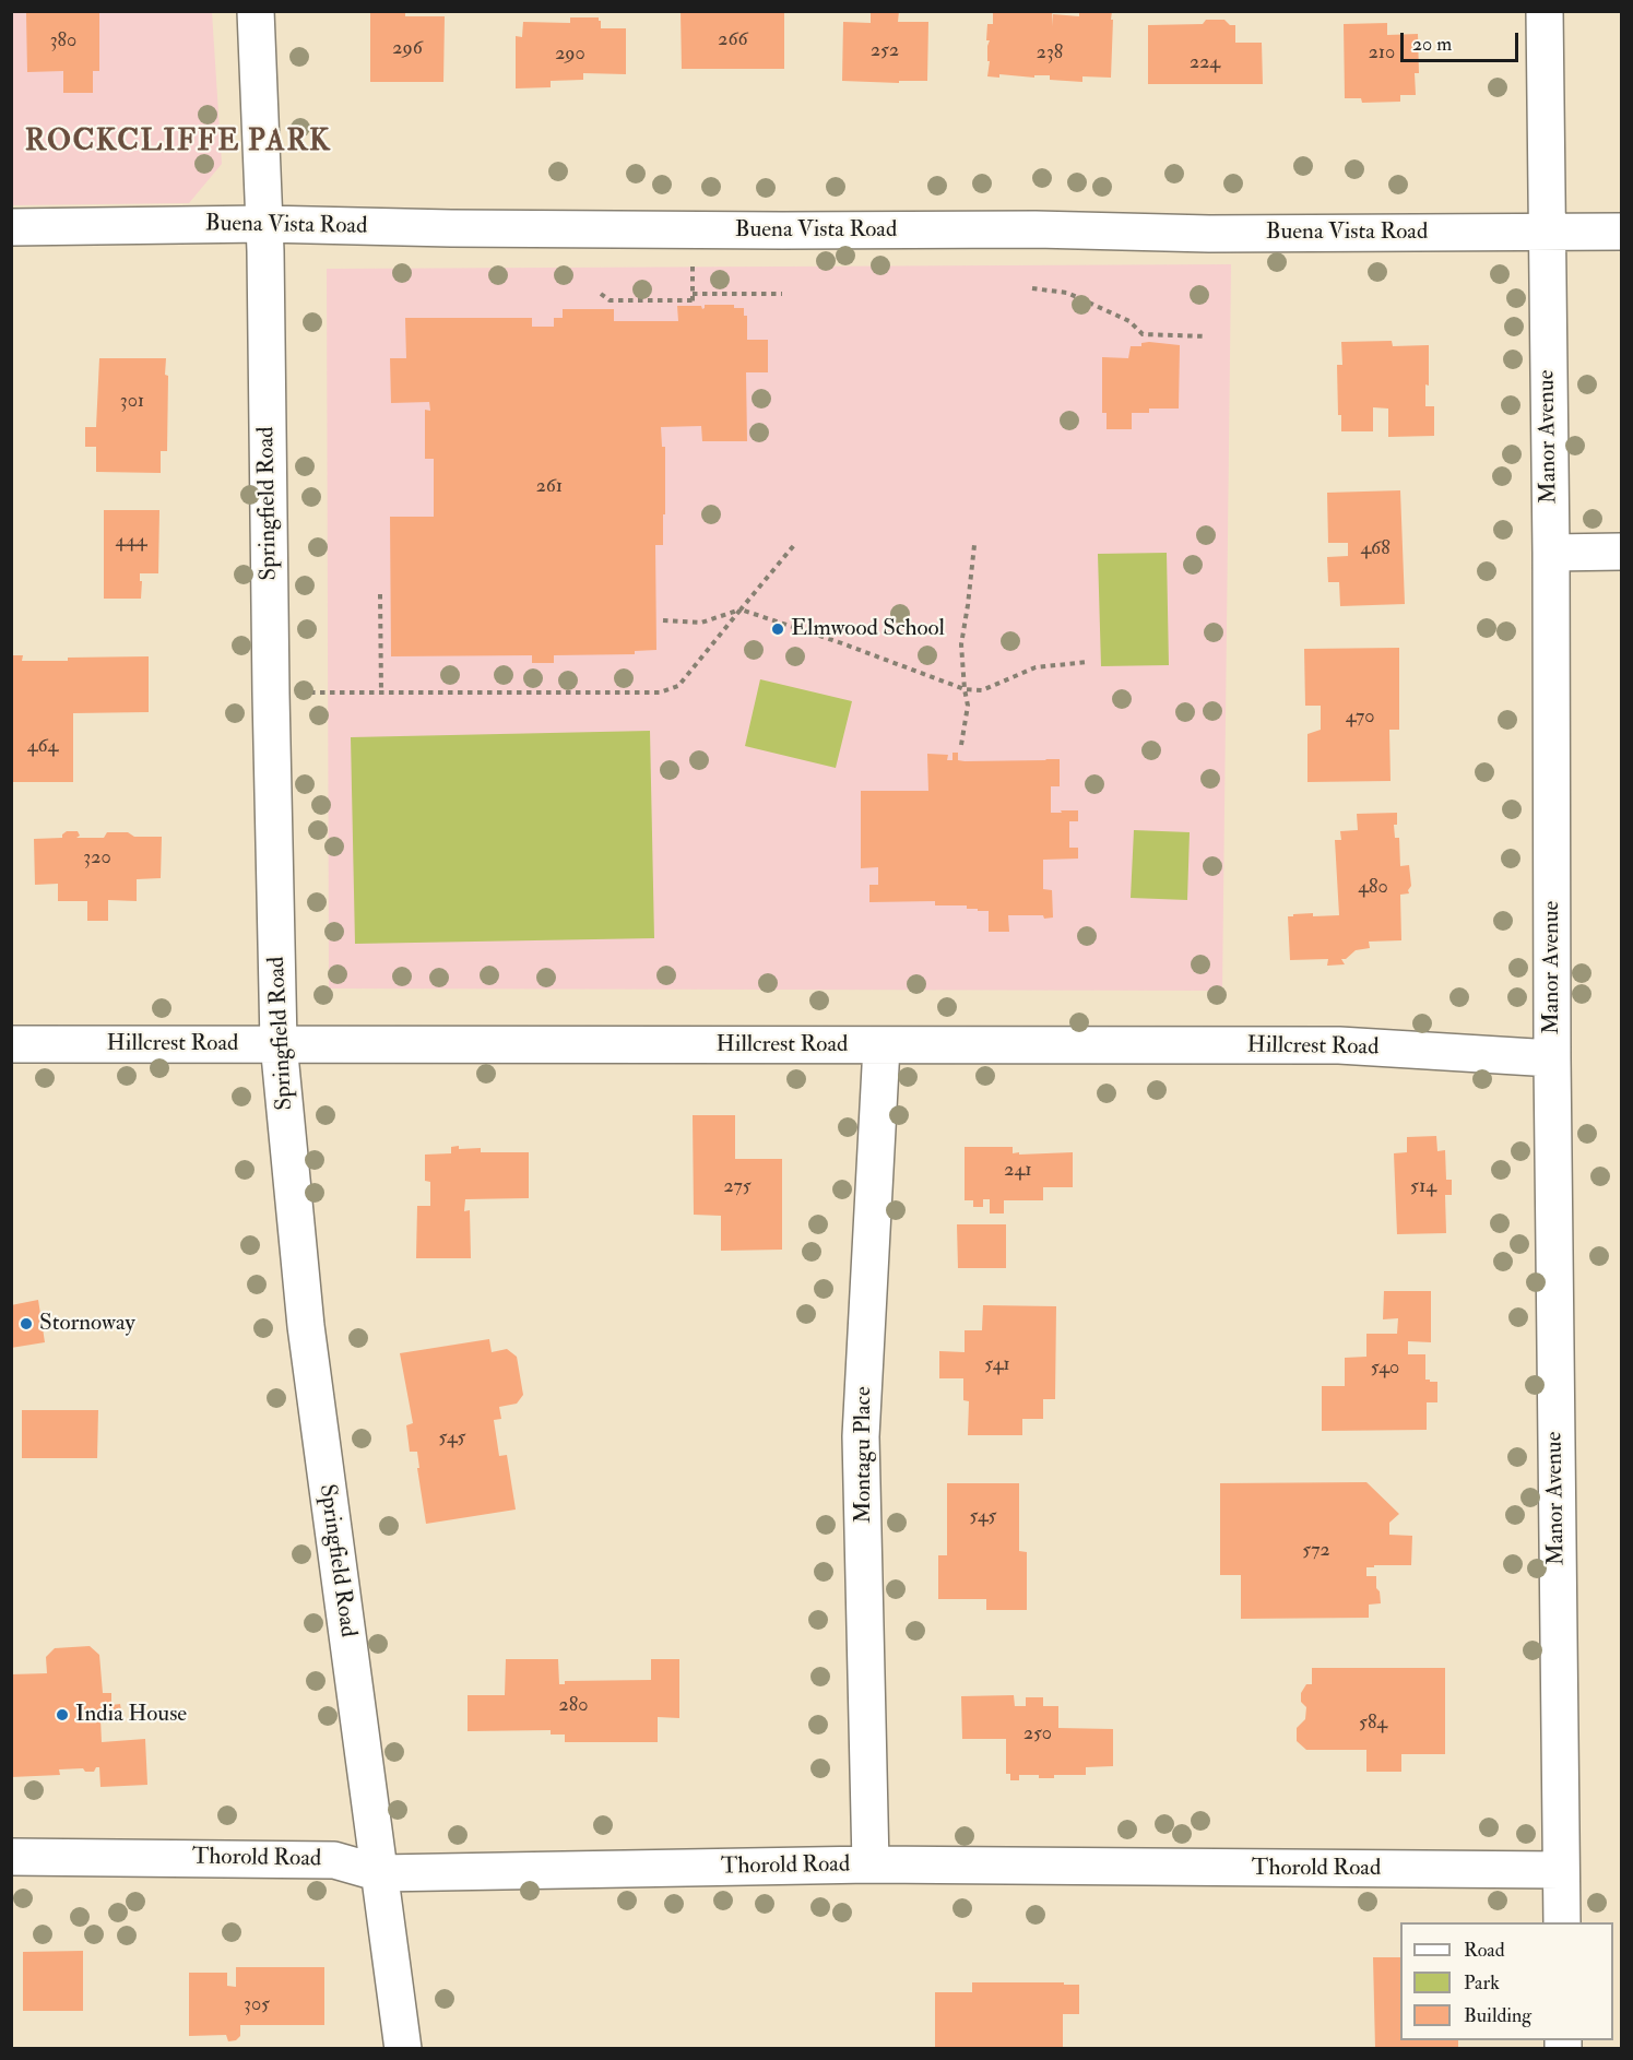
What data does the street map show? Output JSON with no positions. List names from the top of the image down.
{
  "streets": {
    "street": [
      "Buena Vista Road",
      "Manor Avenue",
      "Springfield Road",
      "Hillcrest Road",
      "Montagu Place",
      "Thorold Road"
    ]
  },
  "crossings": [
    ["Buena Vista Road", "Manor Avenue"],
    ["Buena Vista Road", "Springfield Road"],
    ["Manor Avenue", "Hillcrest Road"],
    ["Manor Avenue", "Thorold Road"],
    ["Springfield Road", "Hillcrest Road"],
    ["Springfield Road", "Thorold Road"],
    ["Hillcrest Road", "Montagu Place"],
    ["Montagu Place", "Thorold Road"]
  ],
  "districts": ["ROCKCLIFFE PARK"],
  "places": ["Elmwood School", "Stornoway", "India House"],
  "house_numbers": [
    "266",
    "380",
    "296",
    "252",
    "238",
    "210",
    "290",
    "224",
    "301",
    "261",
    "444",
    "468",
    "470",
    "464",
    "320",
    "480",
    "241",
    "275",
    "514",
    "541",
    "540",
    "545",
    "545",
    "572",
    "280",
    "584",
    "250",
    "305"
  ],
  "legend": ["Road", "Park", "Building"],
  "scale_bar": "20 m"
}
